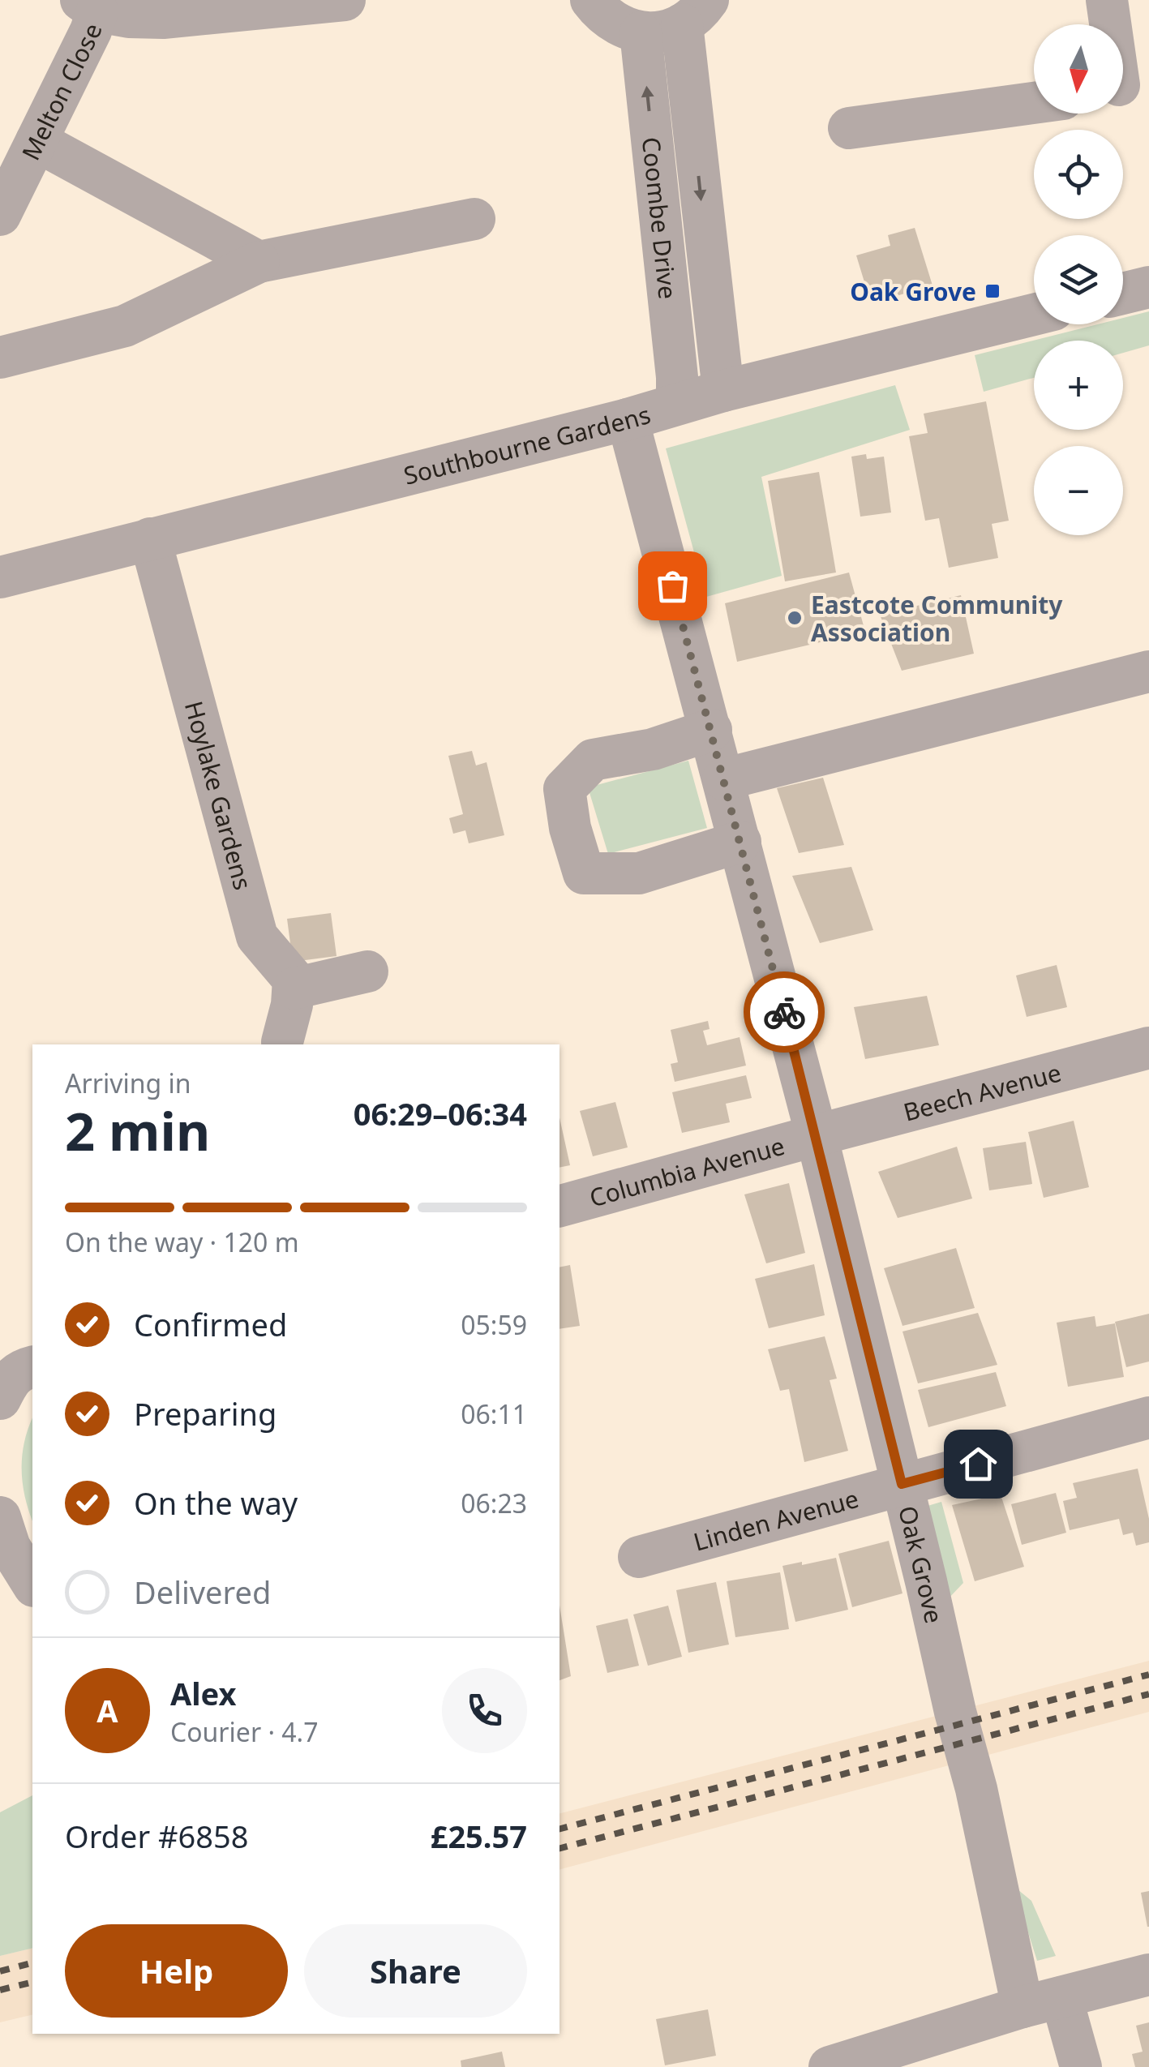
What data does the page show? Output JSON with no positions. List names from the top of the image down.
{
  "streets": {
    "street": [
      "Melton Close",
      "Coombe Drive",
      "Southbourne Gardens",
      "Hoylake Gardens",
      "Beech Avenue",
      "Columbia Avenue",
      "Linden Avenue",
      "Oak Grove"
    ]
  },
  "crossings": [
    ["Coombe Drive", "Southbourne Gardens"],
    ["Southbourne Gardens", "Hoylake Gardens"],
    ["Southbourne Gardens", "Oak Grove"],
    ["Beech Avenue", "Columbia Avenue"],
    ["Beech Avenue", "Oak Grove"],
    ["Columbia Avenue", "Oak Grove"],
    ["Linden Avenue", "Oak Grove"]
  ],
  "places": {
    "transit": ["Oak Grove"],
    "other": ["Eastcote Community Association"]
  },
  "north": "bottom",
  "page": {
    "map_buttons": ["+", "−"],
    "heading": ["2 min", "Arriving in", "06:29–06:34"],
    "panel": [
      "Alex",
      "Courier · 4.7",
      "Order #6858",
      "£25.57"
    ],
    "bar": "On the way · 120 m",
    "list": [
      ["Confirmed", "05:59"],
      ["Preparing", "06:11"],
      ["On the way", "06:23"],
      "Delivered"
    ],
    "round": "A",
    "buttons": ["Help", "Share"]
  }
}
